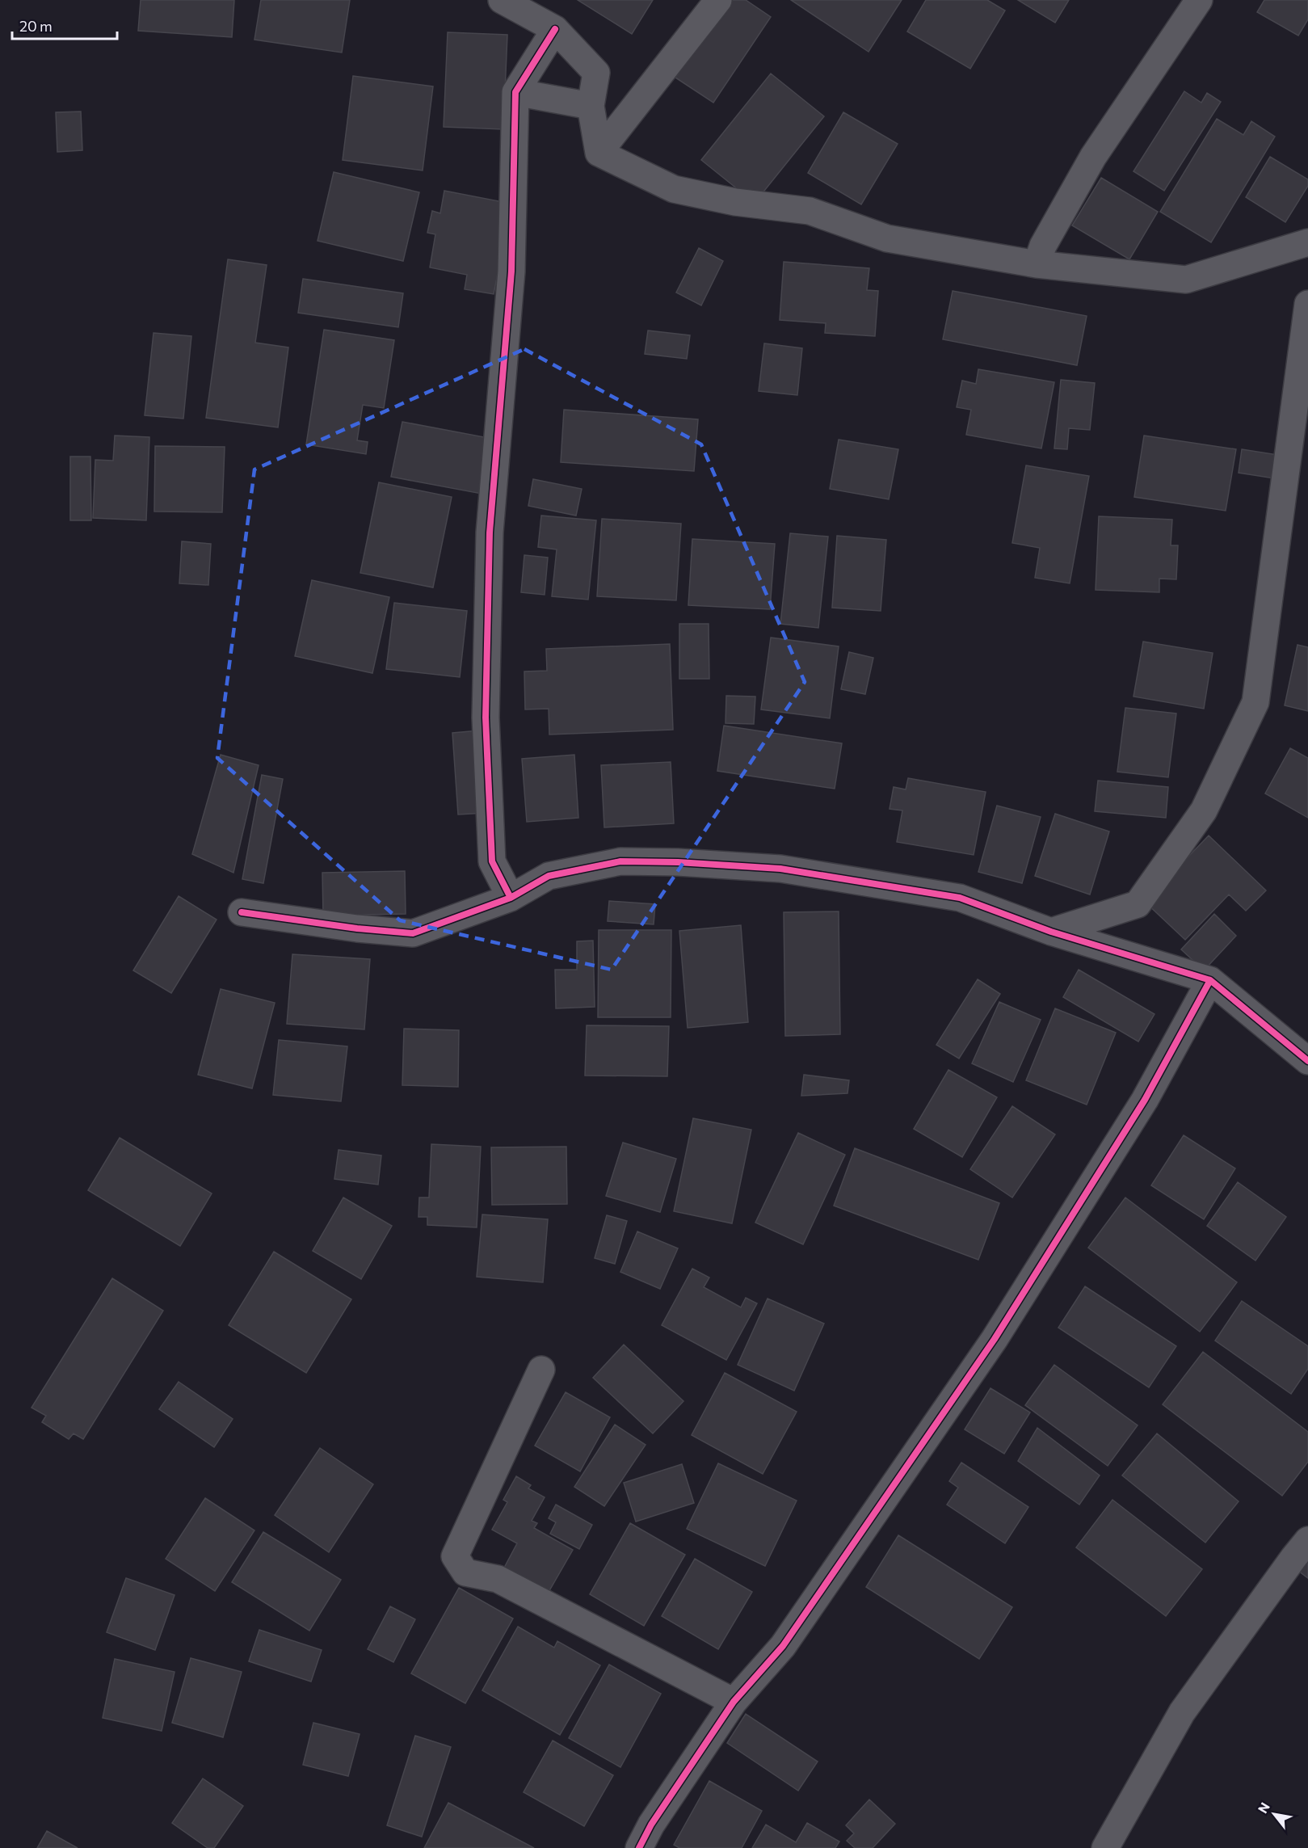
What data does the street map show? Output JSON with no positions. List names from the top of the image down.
{
  "scale_bar": "20 m",
  "north": "top left"
}
